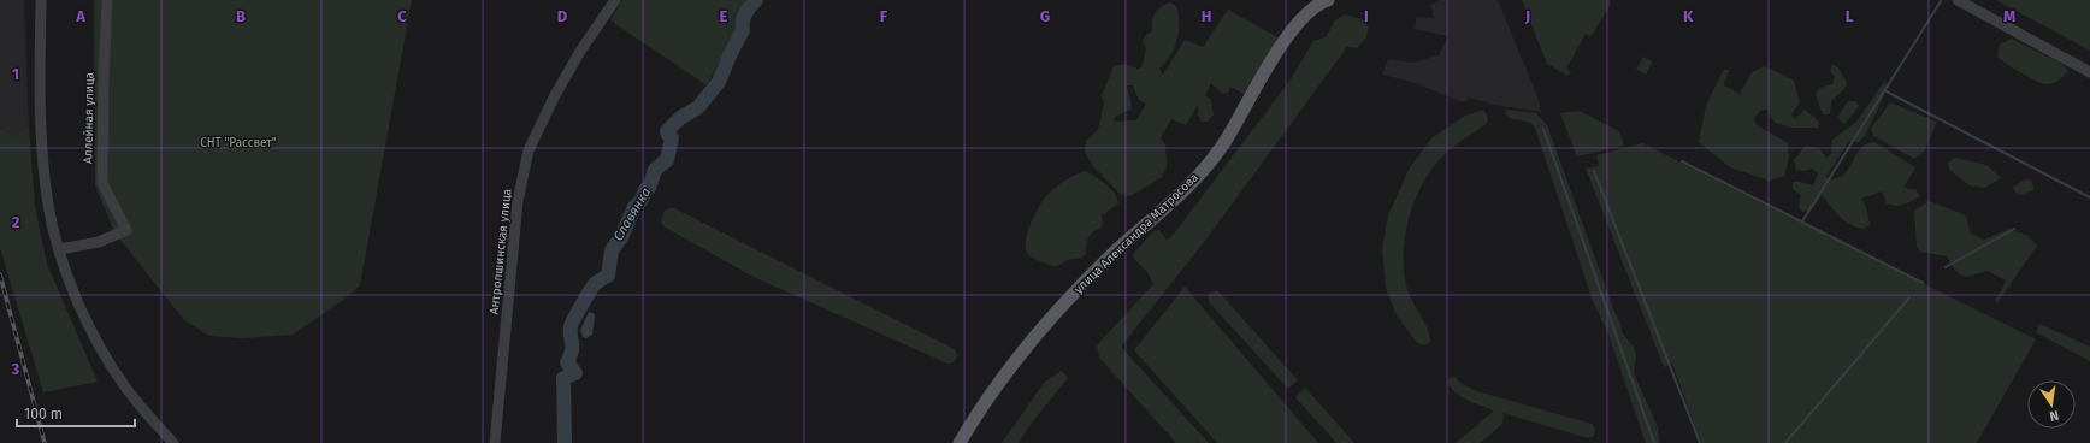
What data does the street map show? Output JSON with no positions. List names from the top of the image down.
{
  "streets": {
    "main road": ["улица Александра Матросова"],
    "street": ["Аллейная улица", "Антропшинская улица"]
  },
  "water": ["Славянка"],
  "parks": ["СНТ \"Рассвет\""],
  "scale_bar": "100 m",
  "north": "bottom",
  "grid": {
    "columns": [
      "A",
      "B",
      "C",
      "D",
      "E",
      "F",
      "G",
      "H",
      "I",
      "J",
      "K",
      "L",
      "M"
    ],
    "rows": ["1", "2", "3"]
  }
}
